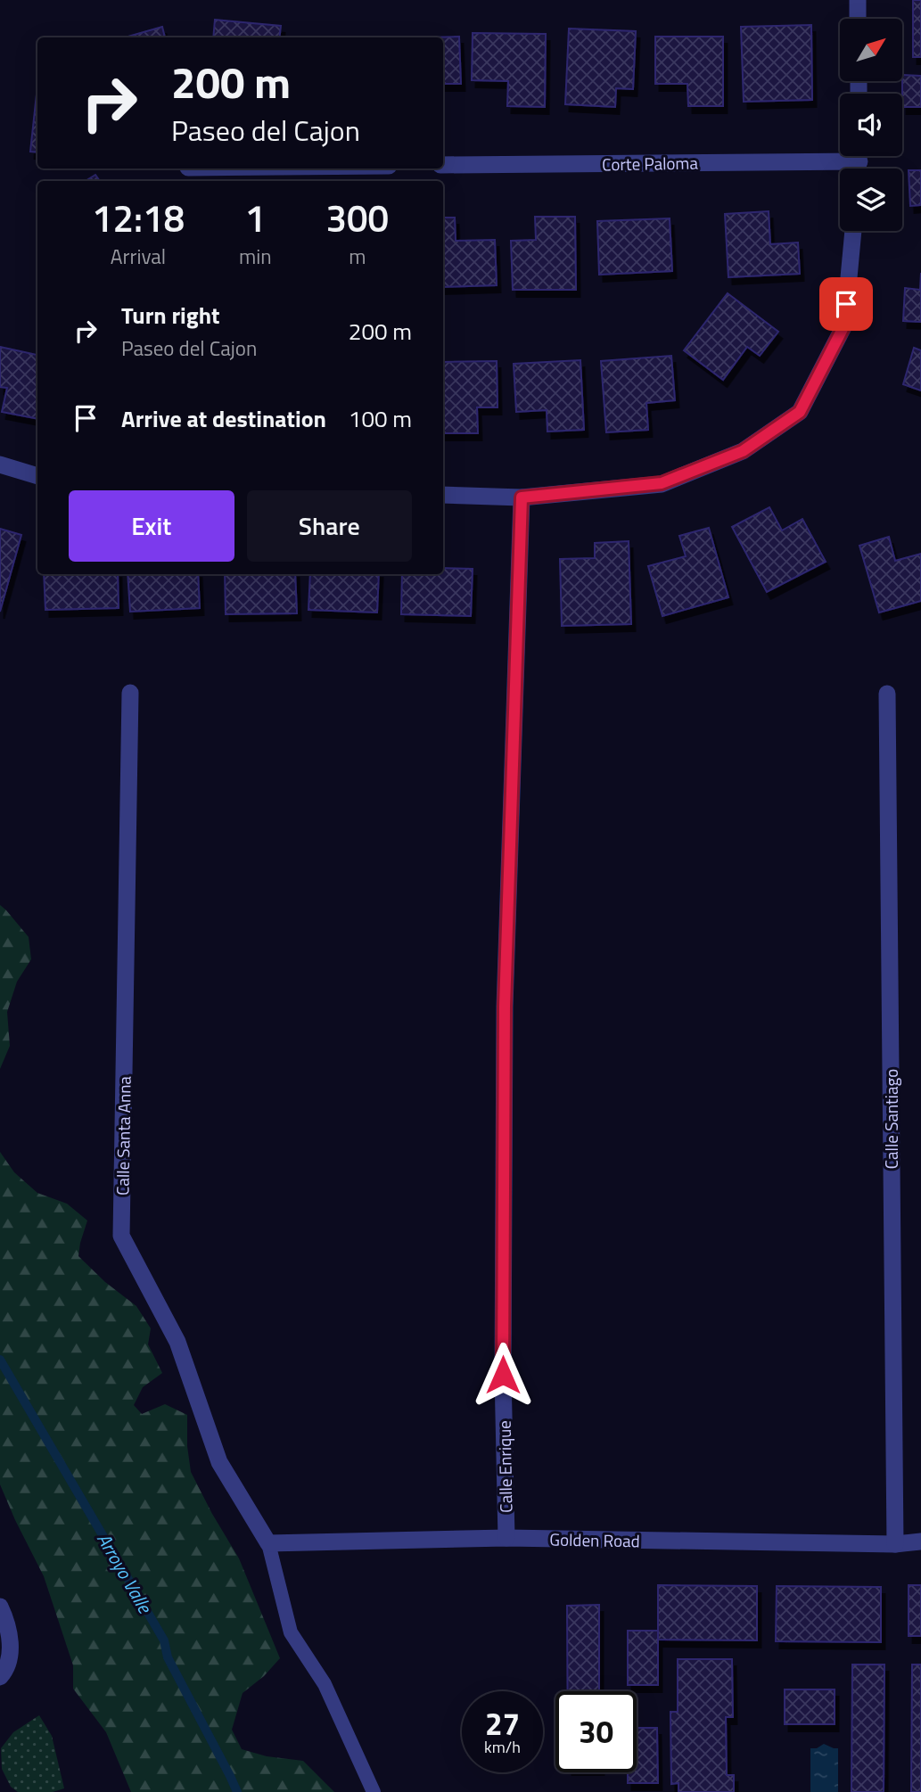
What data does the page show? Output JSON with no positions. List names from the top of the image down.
{
  "streets": {
    "street": [
      "Corte Paloma",
      "Calle Santiago",
      "Calle Santa Anna",
      "Calle Enrique",
      "Golden Road"
    ]
  },
  "crossings": [
    ["Calle Santiago", "Golden Road"],
    ["Calle Santa Anna", "Golden Road"],
    ["Calle Enrique", "Golden Road"]
  ],
  "water": ["Arroyo Valle"],
  "north": "top right",
  "page": {
    "turn": ["200 m", "Paseo del Cajon"],
    "eta": [
      "12:18",
      "Arrival",
      "1",
      "min",
      "300",
      "m"
    ],
    "list": [
      {
        "name": "Turn right",
        "note": "Paseo del Cajon",
        "value": "200 m"
      },
      {
        "name": "Arrive at destination",
        "value": "100 m"
      }
    ],
    "buttons": ["Exit", "Share"],
    "speed": "27 km/h",
    "limit": "30"
  }
}
